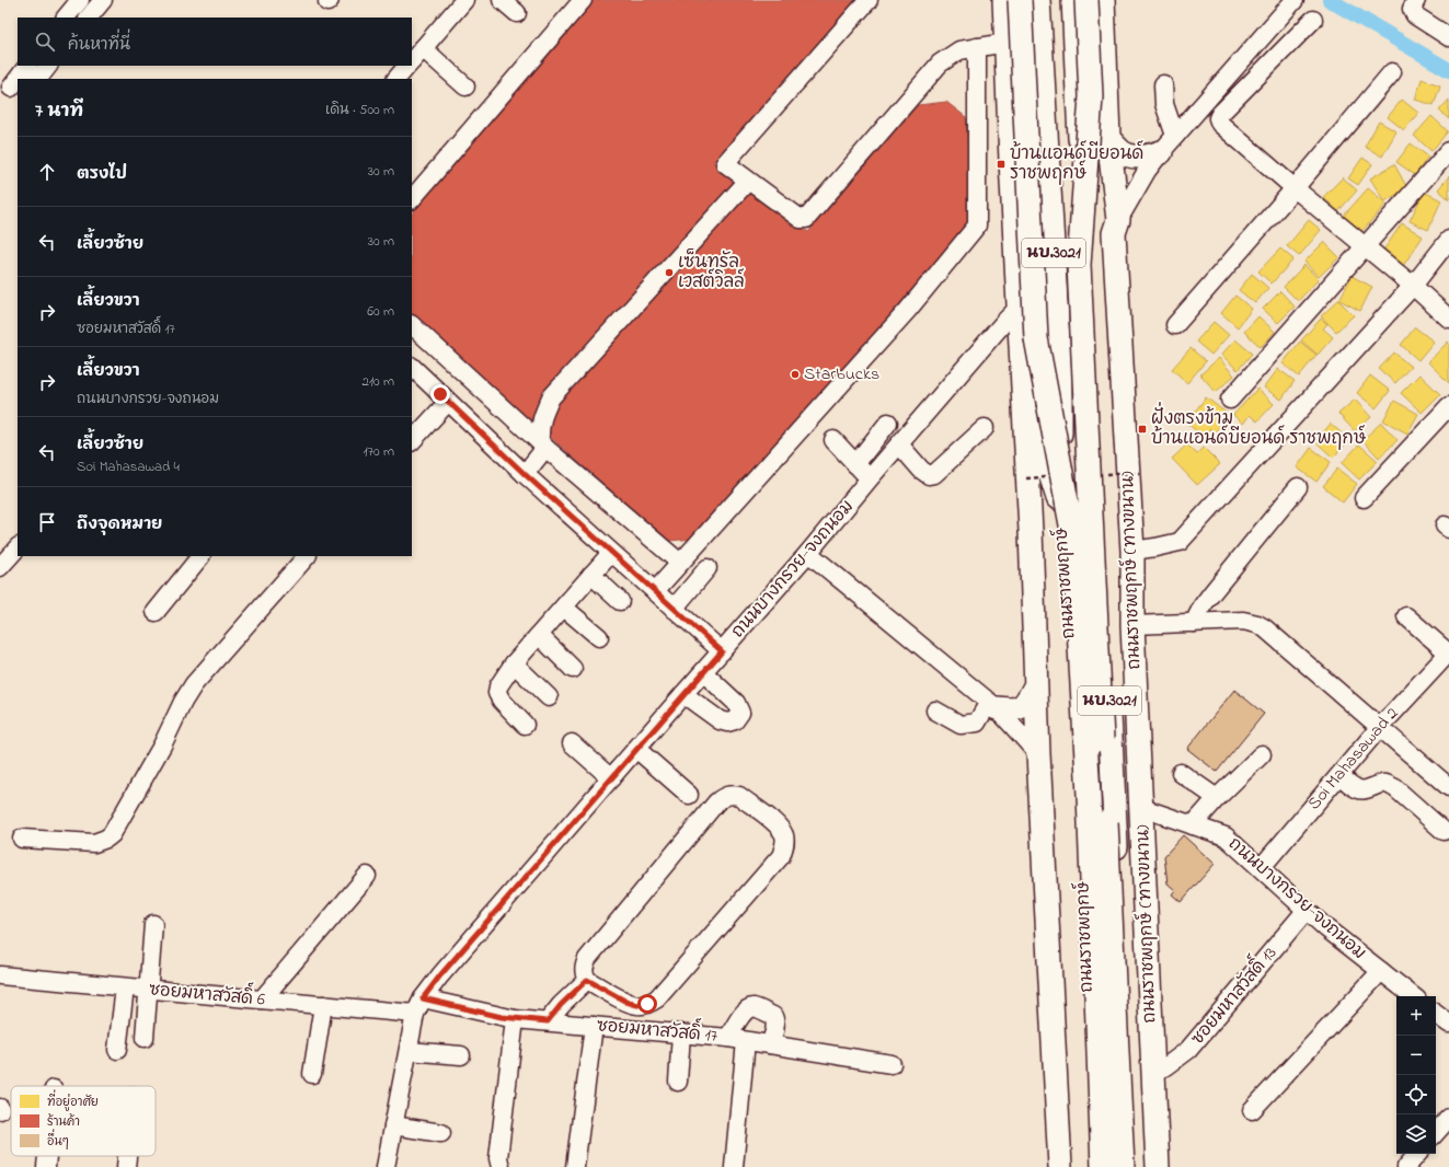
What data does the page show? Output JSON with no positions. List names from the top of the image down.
{
  "streets": {
    "main road": ["นบ.3021", "ถนนราชพฤกษ์ (ทางขนาน)", "ถนนราชพฤกษ์"],
    "street": [
      "ถนนบางกรวย-จงถนอม",
      "Soi Mahasawad 2",
      "ซอยมหาสวัสดิ์ 6",
      "ซอยมหาสวัสดิ์ 13",
      "ซอยมหาสวัสดิ์ 17"
    ]
  },
  "crossings": [
    ["นบ.3021", "ถนนบางกรวย-จงถนอม"],
    ["ถนนบางกรวย-จงถนอม", "ถนนราชพฤกษ์ (ทางขนาน)"],
    ["ถนนบางกรวย-จงถนอม", "Soi Mahasawad 2"],
    ["ถนนบางกรวย-จงถนอม", "ซอยมหาสวัสดิ์ 6"],
    ["ถนนบางกรวย-จงถนอม", "ซอยมหาสวัสดิ์ 13"],
    ["ถนนบางกรวย-จงถนอม", "ซอยมหาสวัสดิ์ 17"],
    ["ถนนราชพฤกษ์ (ทางขนาน)", "ซอยมหาสวัสดิ์ 13"],
    ["ซอยมหาสวัสดิ์ 6", "ซอยมหาสวัสดิ์ 17"]
  ],
  "places": {
    "transit": ["บ้านแอนด์บียอนด์ ราชพฤกษ์", "ฝั่งตรงข้าม บ้านแอนด์บียอนด์ ราชพฤกษ์"],
    "other": ["เซ็นทรัล เวสต์วิลล์", "Starbucks"]
  },
  "legend": ["ที่อยู่อาศัย", "ร้านค้า", "อื่นๆ"],
  "page": {
    "search": "ค้นหาที่นี่",
    "heading": ["7 นาที", "เดิน · 500 m"],
    "list": [
      ["ตรงไป", "30 m"],
      ["เลี้ยวซ้าย", "30 m"],
      ["เลี้ยวขวา", "ซอยมหาสวัสดิ์ 17", "60 m"],
      ["เลี้ยวขวา", "ถนนบางกรวย-จงถนอม", "210 m"],
      ["เลี้ยวซ้าย", "Soi Mahasawad 4", "170 m"],
      "ถึงจุดหมาย"
    ],
    "map_buttons": ["+", "−"]
  }
}
